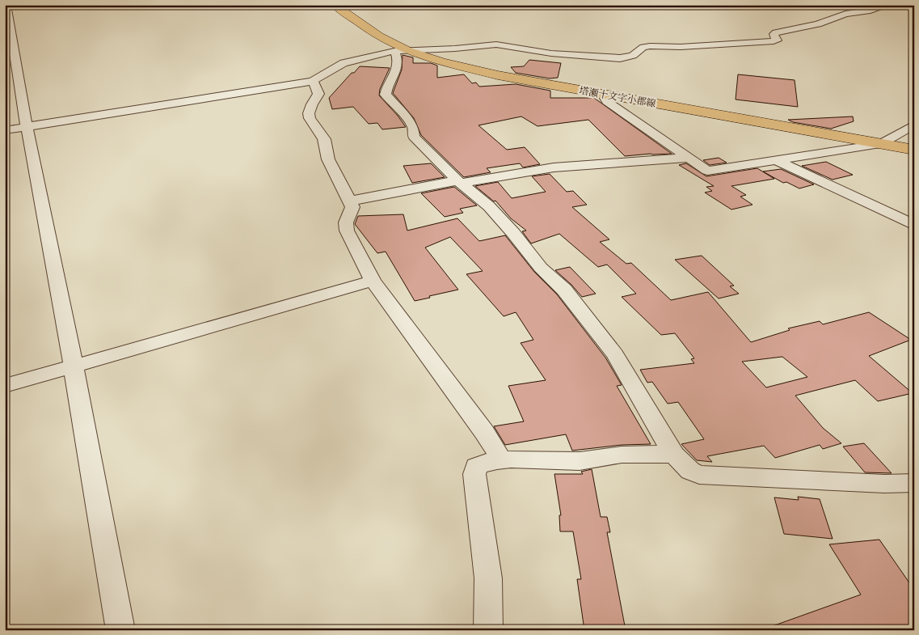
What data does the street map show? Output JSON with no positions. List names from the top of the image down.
{
  "streets": {
    "main road": ["塔瀬十文字小郡線"]
  }
}
